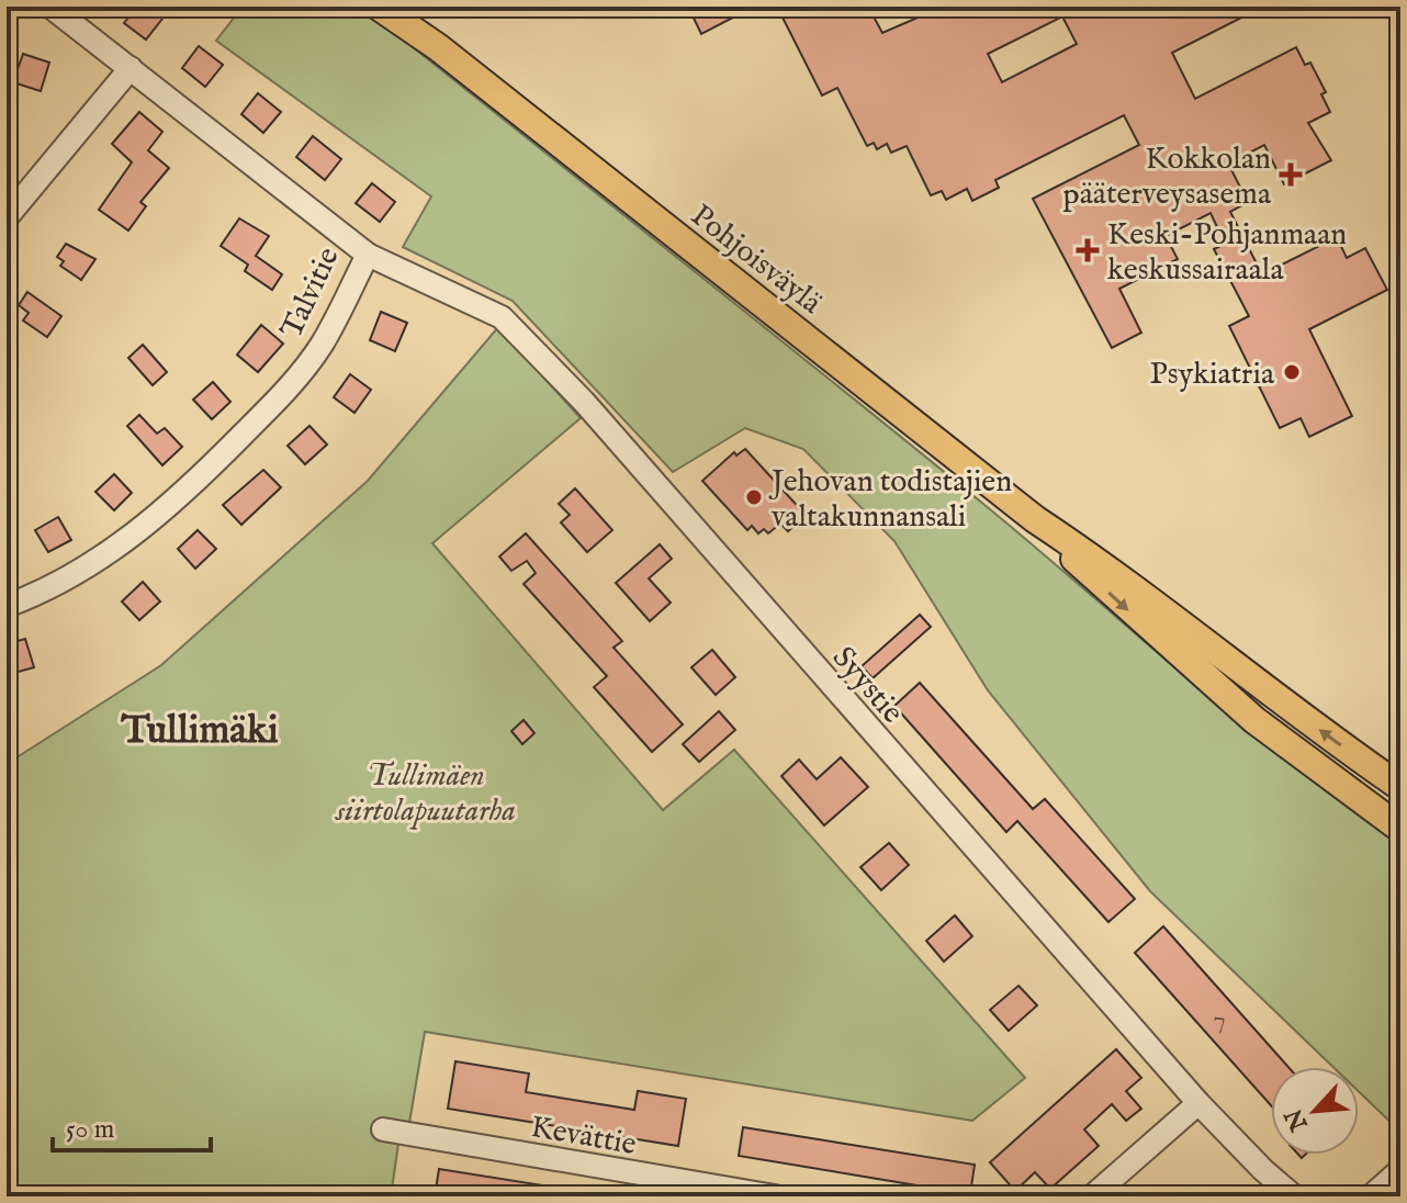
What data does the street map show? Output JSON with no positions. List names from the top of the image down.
{
  "streets": {
    "main road": ["Pohjoisväylä"],
    "street": ["Talvitie", "Syystie", "Kevättie"]
  },
  "crossings": [
    ["Talvitie", "Syystie"]
  ],
  "districts": ["Tullimäki"],
  "parks": ["Tullimäen siirtolapuutarha"],
  "places": {
    "health": ["Kokkolan pääterveysasema", "Keski-Pohjanmaan keskussairaala"],
    "other": ["Psykiatria", "Jehovan todistajien valtakunnansali"]
  },
  "house_numbers": ["7"],
  "scale_bar": "50 m",
  "north": "bottom left"
}
